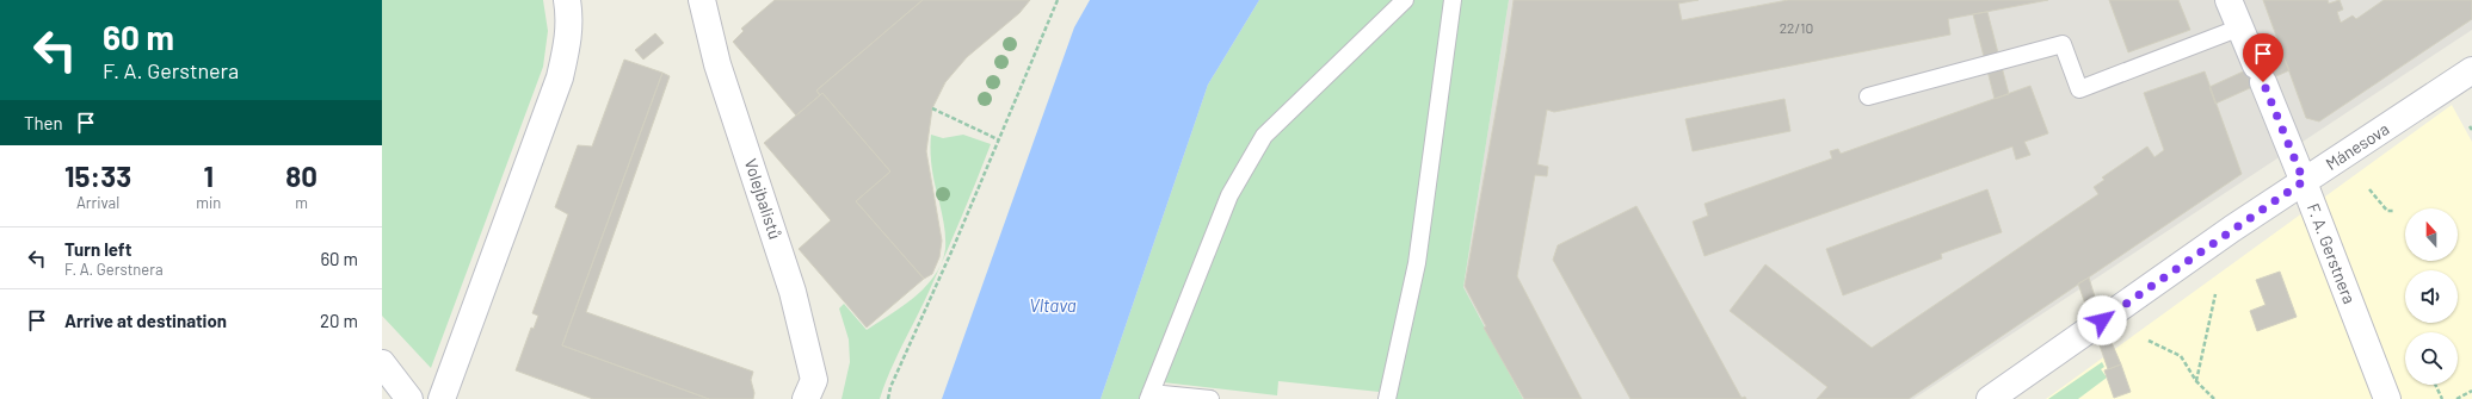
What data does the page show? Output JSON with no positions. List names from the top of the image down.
{
  "streets": {
    "main road": ["Mánesova", "Volejbalistů", "F. A. Gerstnera"]
  },
  "crossings": [
    ["Mánesova", "F. A. Gerstnera"]
  ],
  "water": ["Vltava"],
  "house_numbers": ["22/10"],
  "north": "top",
  "page": {
    "turn": ["60 m", "F. A. Gerstnera"],
    "then": "Then",
    "eta": [
      "15:33",
      "Arrival",
      "1",
      "min",
      "80",
      "m"
    ],
    "list": [
      {
        "name": "Turn left",
        "note": "F. A. Gerstnera",
        "value": "60 m"
      },
      {
        "name": "Arrive at destination",
        "value": "20 m"
      }
    ]
  }
}
